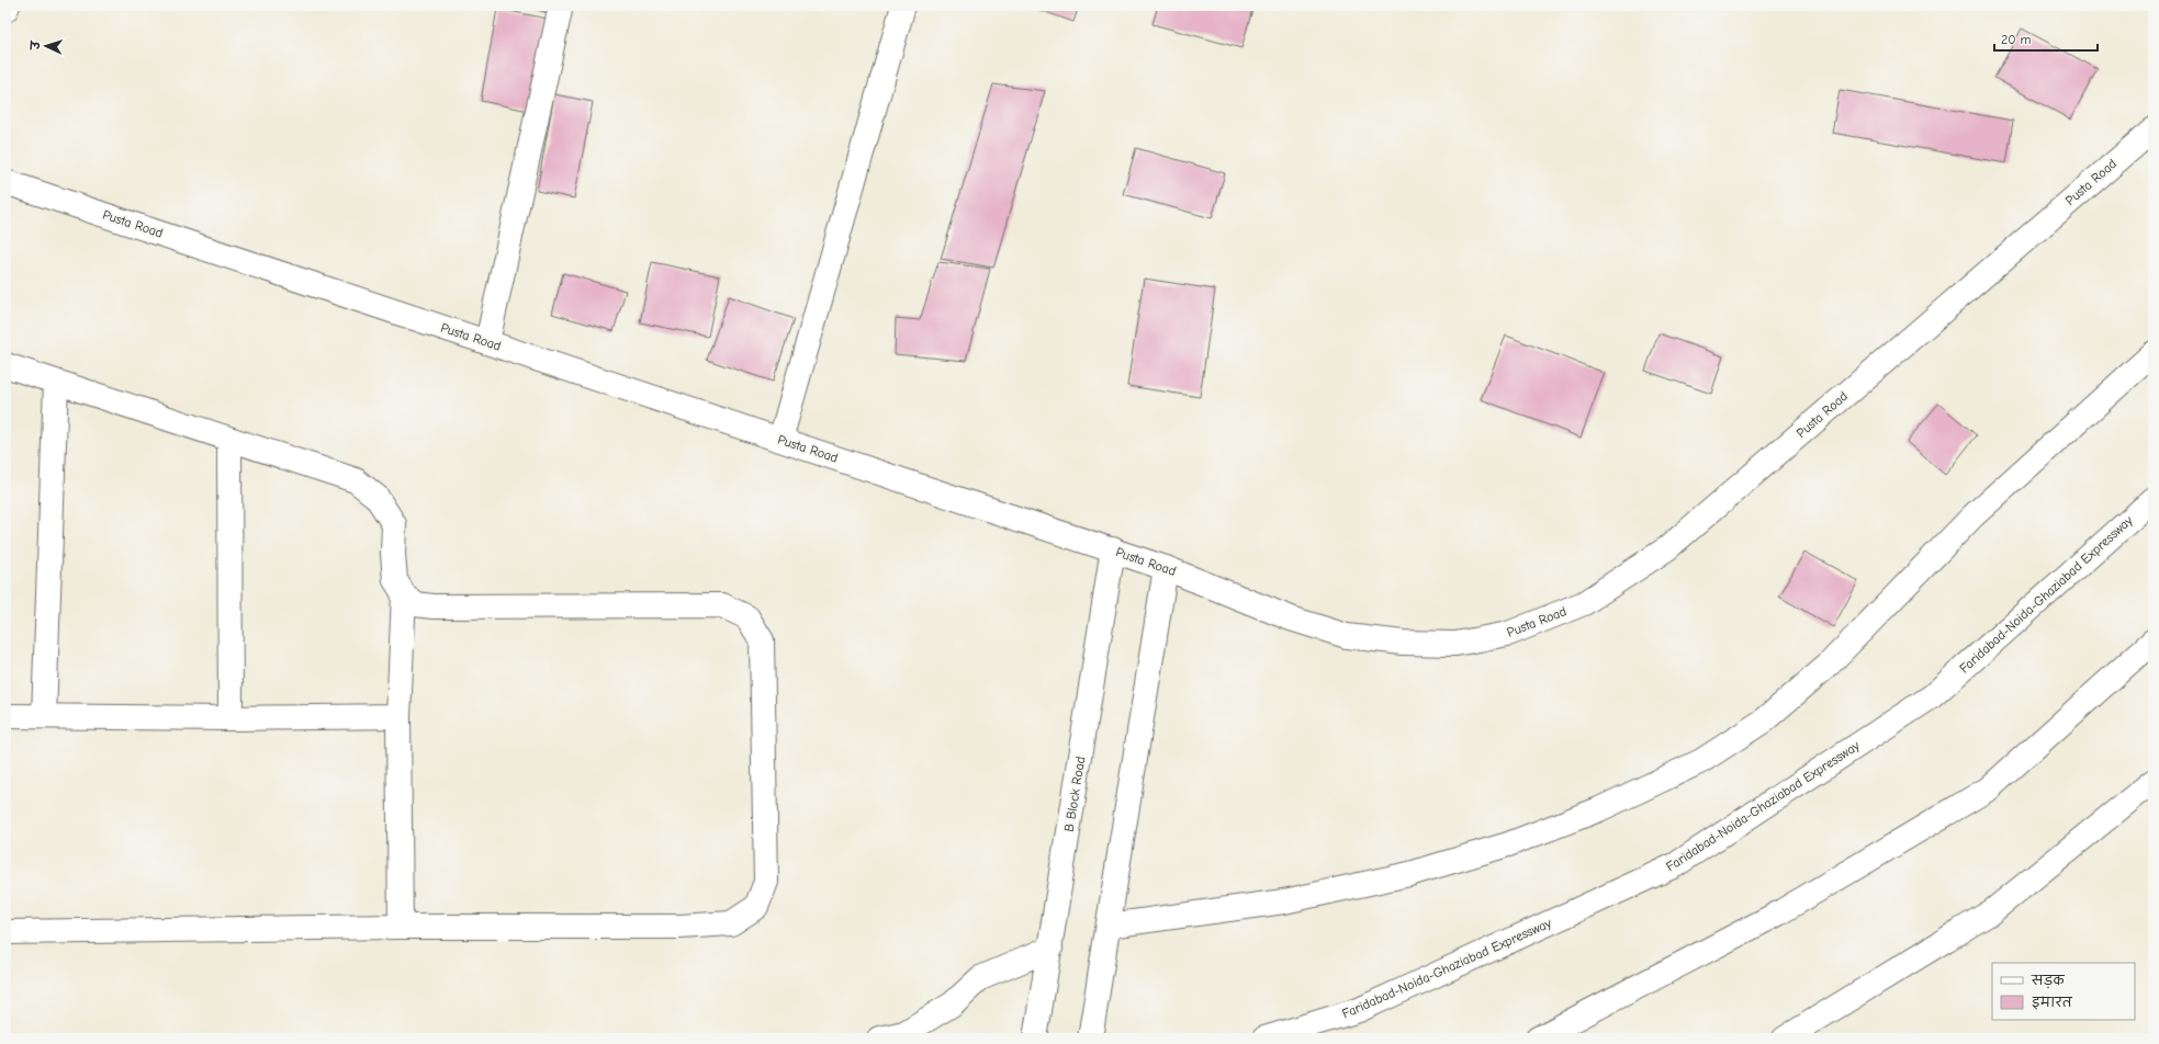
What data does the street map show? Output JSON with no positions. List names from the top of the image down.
{
  "streets": {
    "street": ["Pusta Road", "Faridabad-Noida-Ghaziabad Expressway", "B Block Road"]
  },
  "crossings": [
    ["Pusta Road", "B Block Road"]
  ],
  "legend": ["सड़क", "इमारत"],
  "scale_bar": "20 m",
  "north": "left"
}
